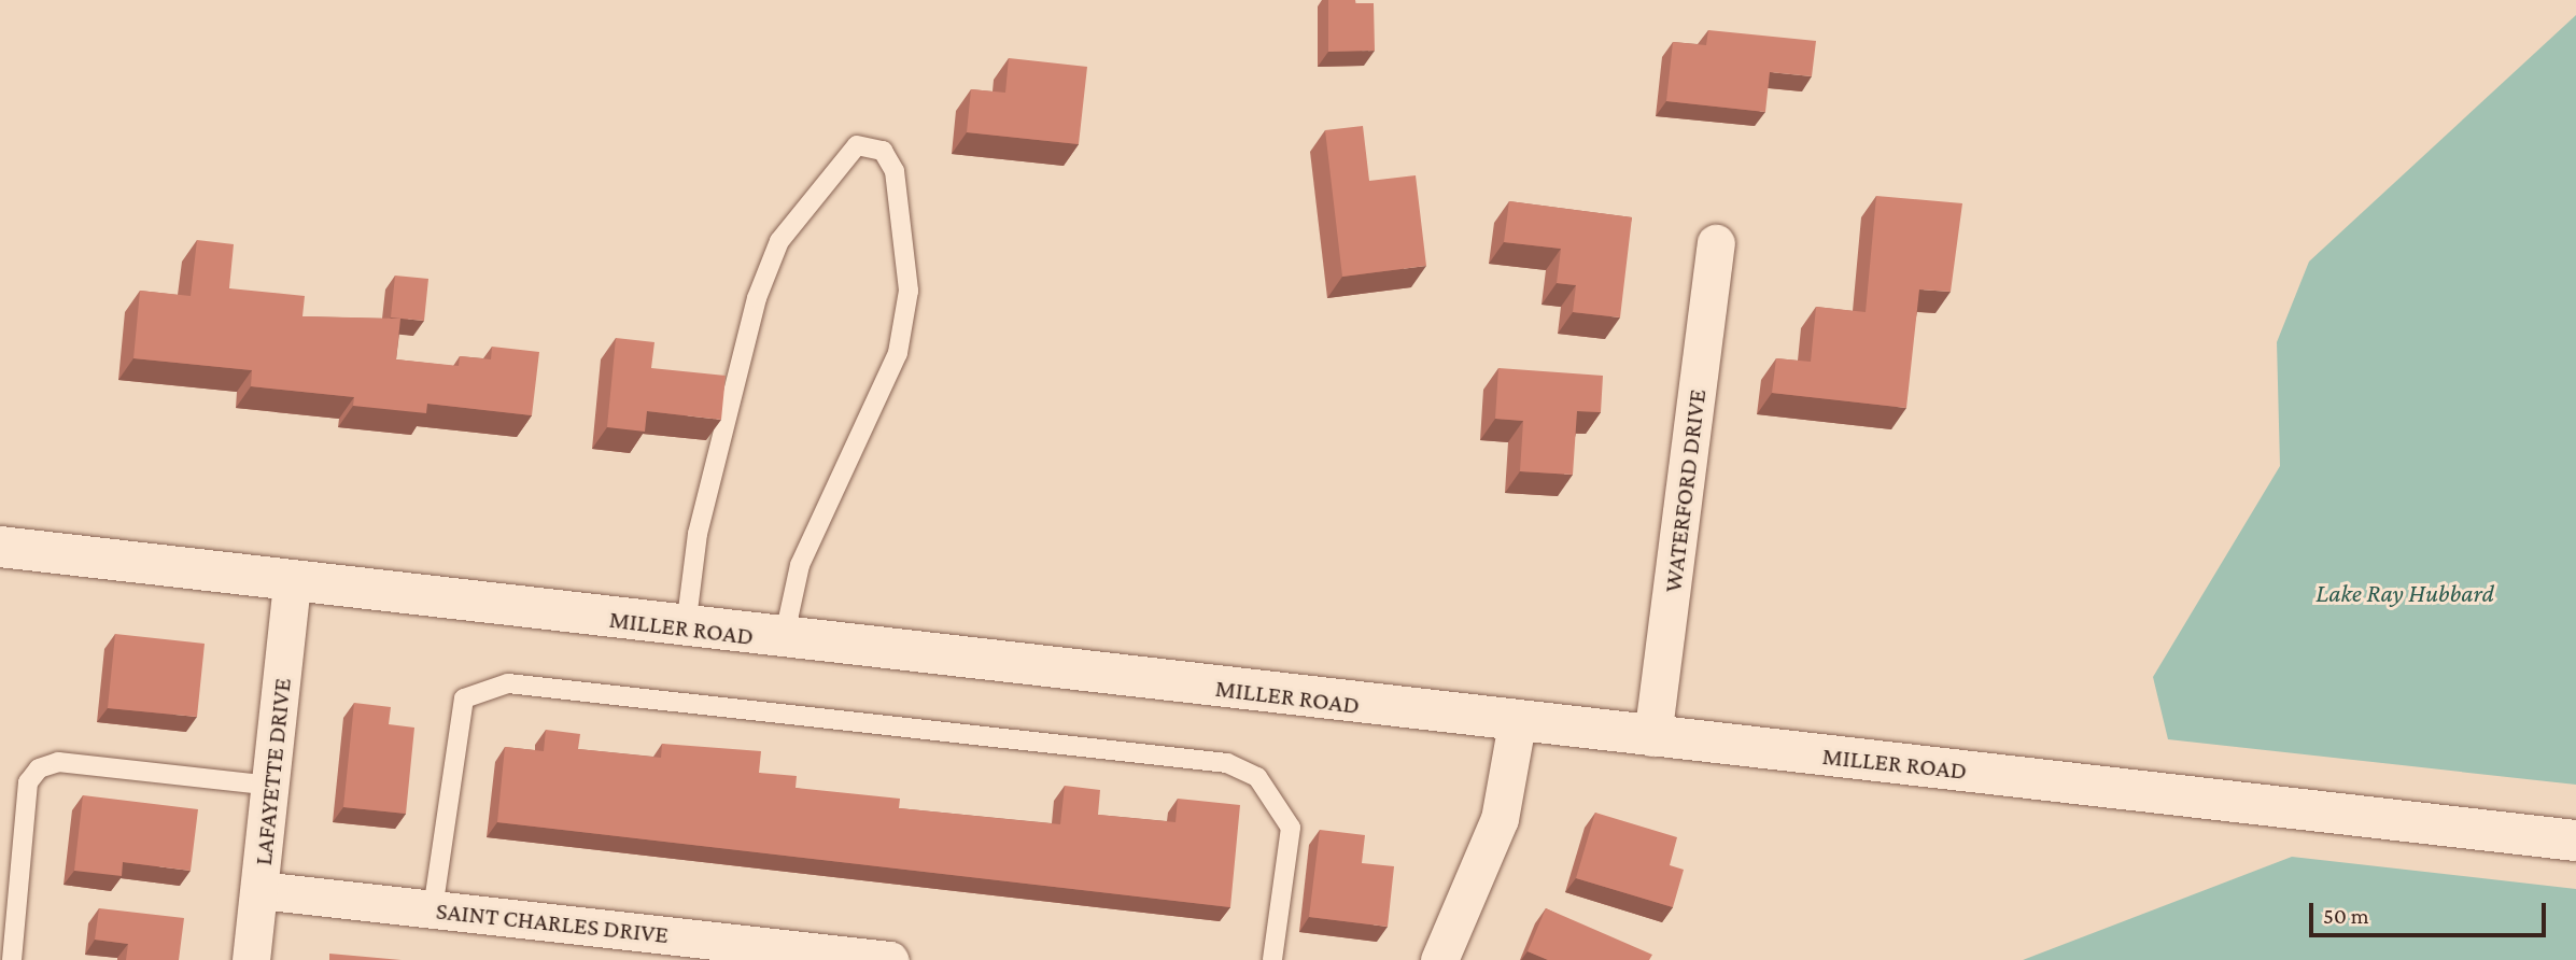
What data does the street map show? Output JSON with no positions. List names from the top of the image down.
{
  "streets": {
    "main road": ["MILLER ROAD"],
    "street": ["WATERFORD DRIVE", "LAFAYETTE DRIVE", "SAINT CHARLES DRIVE"]
  },
  "crossings": [
    ["WATERFORD DRIVE", "MILLER ROAD"],
    ["MILLER ROAD", "LAFAYETTE DRIVE"],
    ["LAFAYETTE DRIVE", "SAINT CHARLES DRIVE"]
  ],
  "water": ["Lake Ray Hubbard"],
  "scale_bar": "50 m"
}
